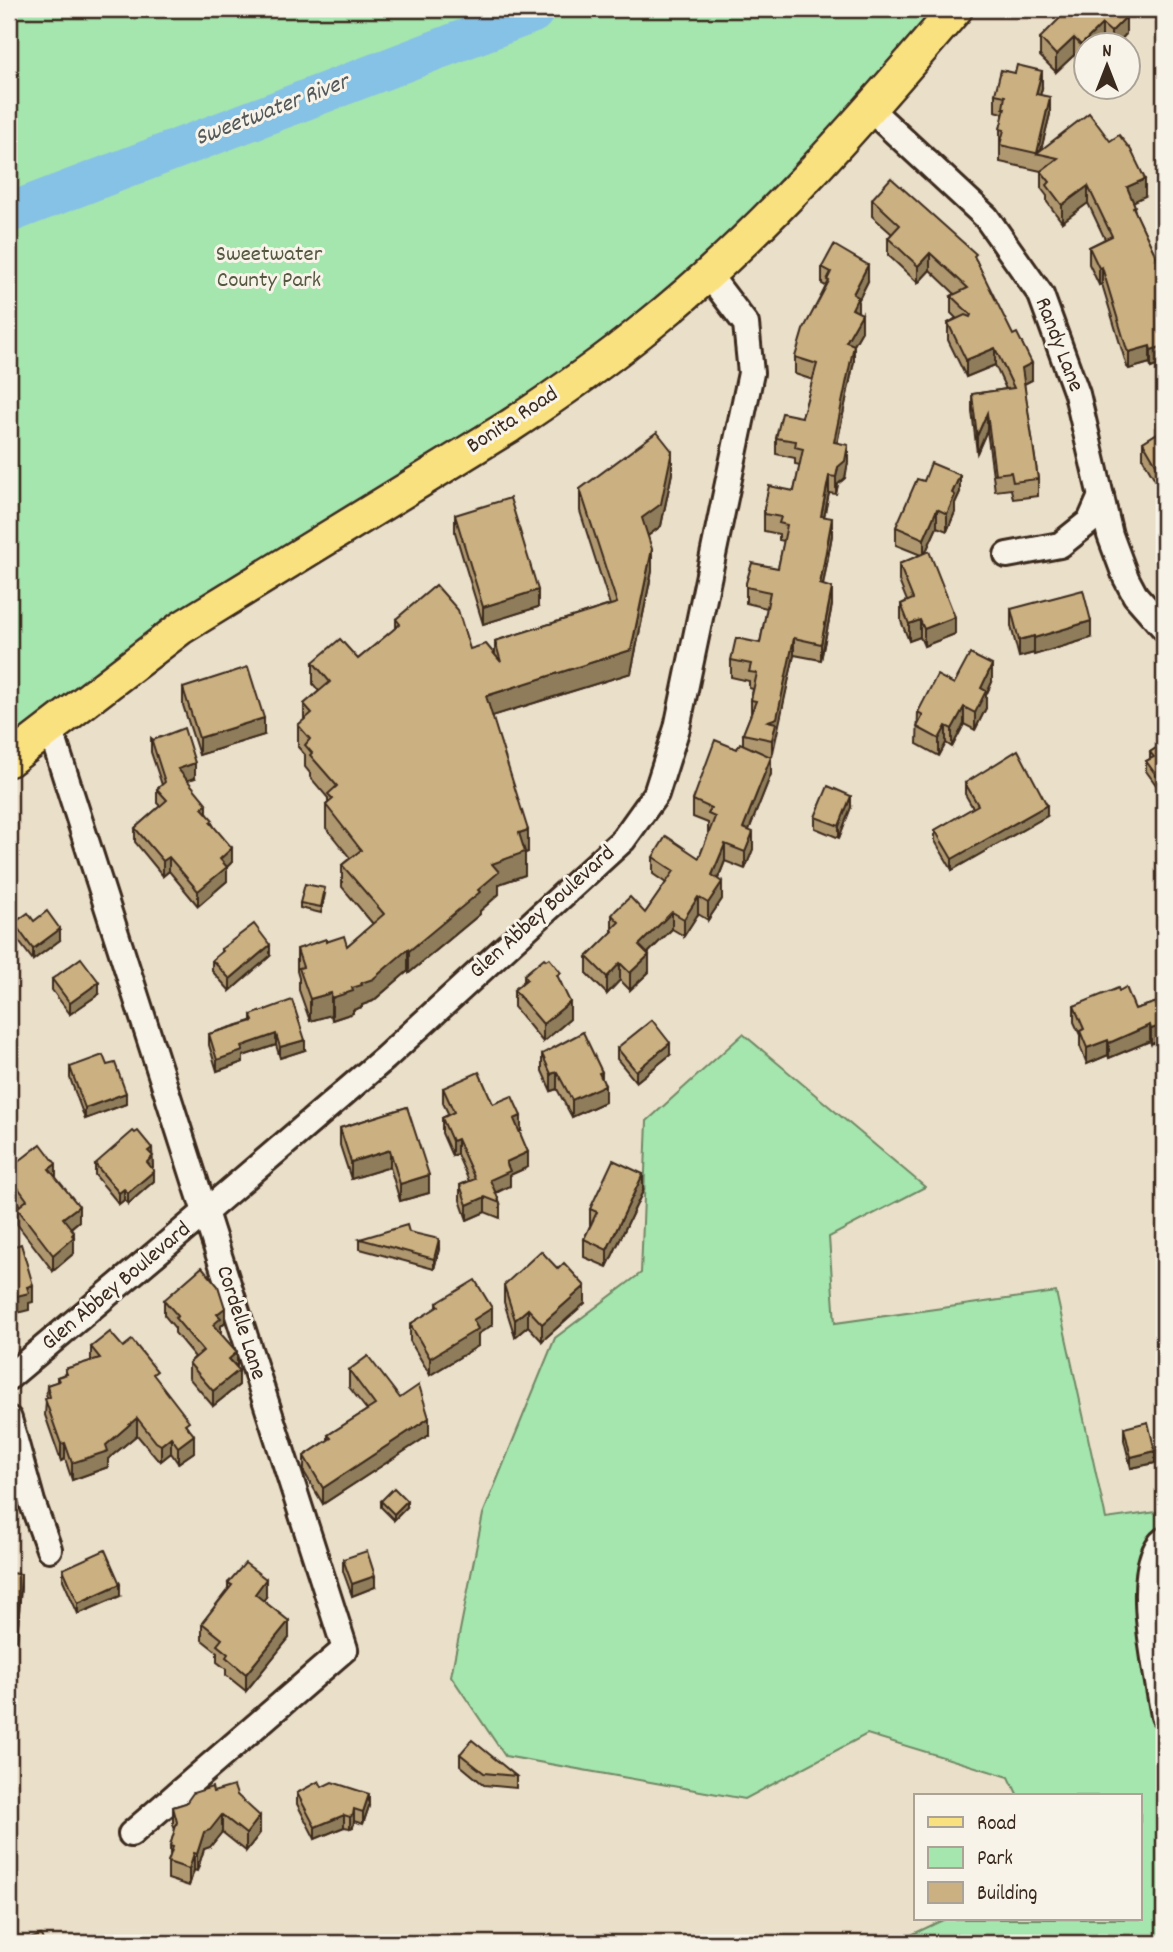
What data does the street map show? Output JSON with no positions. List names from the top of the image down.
{
  "streets": {
    "main road": ["Bonita Road"],
    "street": ["Randy Lane", "Glen Abbey Boulevard", "Cordelle Lane"]
  },
  "crossings": [
    ["Randy Lane", "Bonita Road"],
    ["Bonita Road", "Glen Abbey Boulevard"],
    ["Bonita Road", "Cordelle Lane"],
    ["Glen Abbey Boulevard", "Cordelle Lane"]
  ],
  "water": ["Sweetwater River"],
  "parks": ["Sweetwater County Park"],
  "legend": ["Road", "Park", "Building"],
  "north": "top"
}
